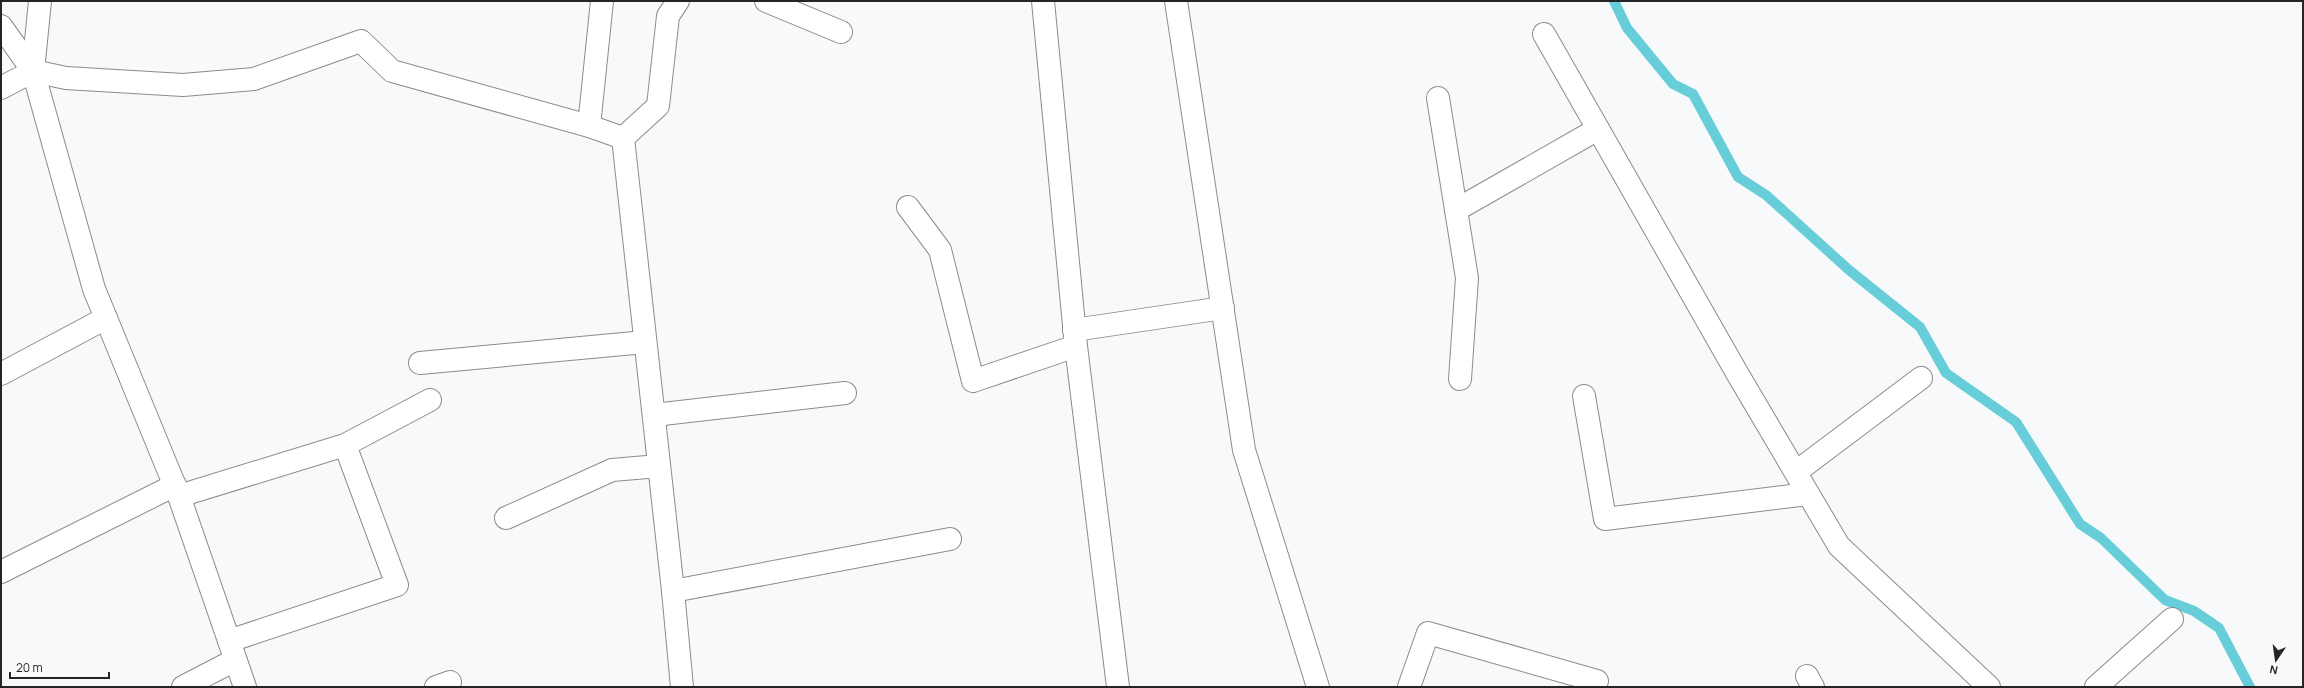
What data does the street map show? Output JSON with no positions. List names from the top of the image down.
{
  "scale_bar": "20 m",
  "north": "bottom"
}
